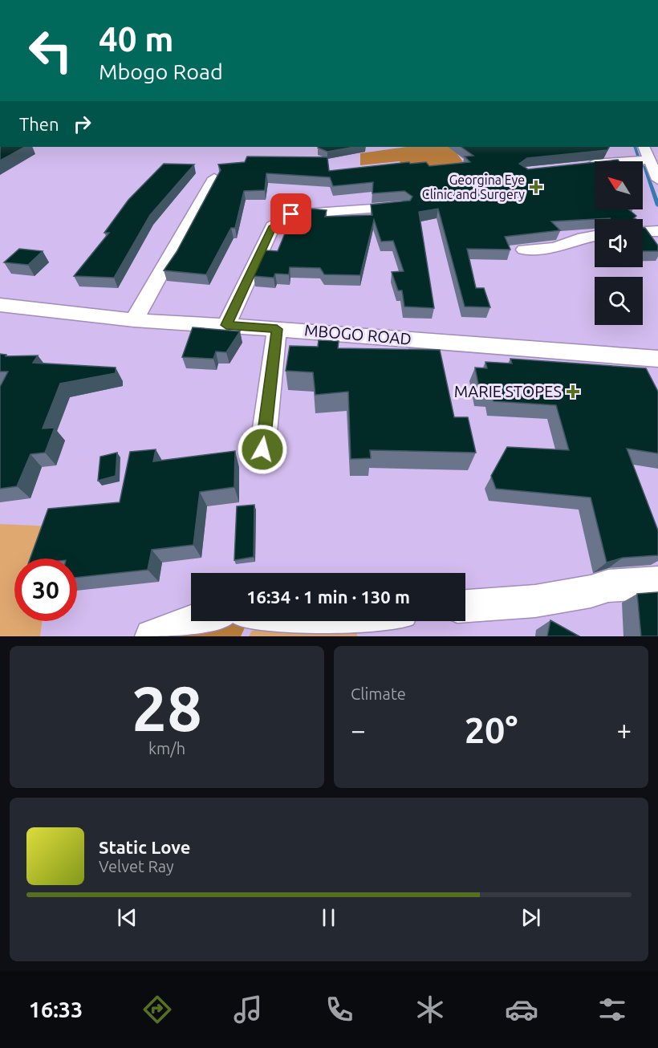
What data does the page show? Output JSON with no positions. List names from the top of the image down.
{
  "streets": {
    "street": ["MBOGO ROAD"]
  },
  "places": {
    "health": ["Georgina Eye Clinic and Surgery", "MARIE STOPES"]
  },
  "north": "top left",
  "page": {
    "turn": ["40 m", "Mbogo Road"],
    "then": "Then",
    "limit": "30",
    "trip": "16:34 · 1 min · 130 m",
    "tile": [
      ["28", "km/h"],
      "Climate"
    ],
    "heat": ["−", "20°", "+"],
    "song": ["Static Love", "Velvet Ray"],
    "tabs": "16:33"
  }
}
